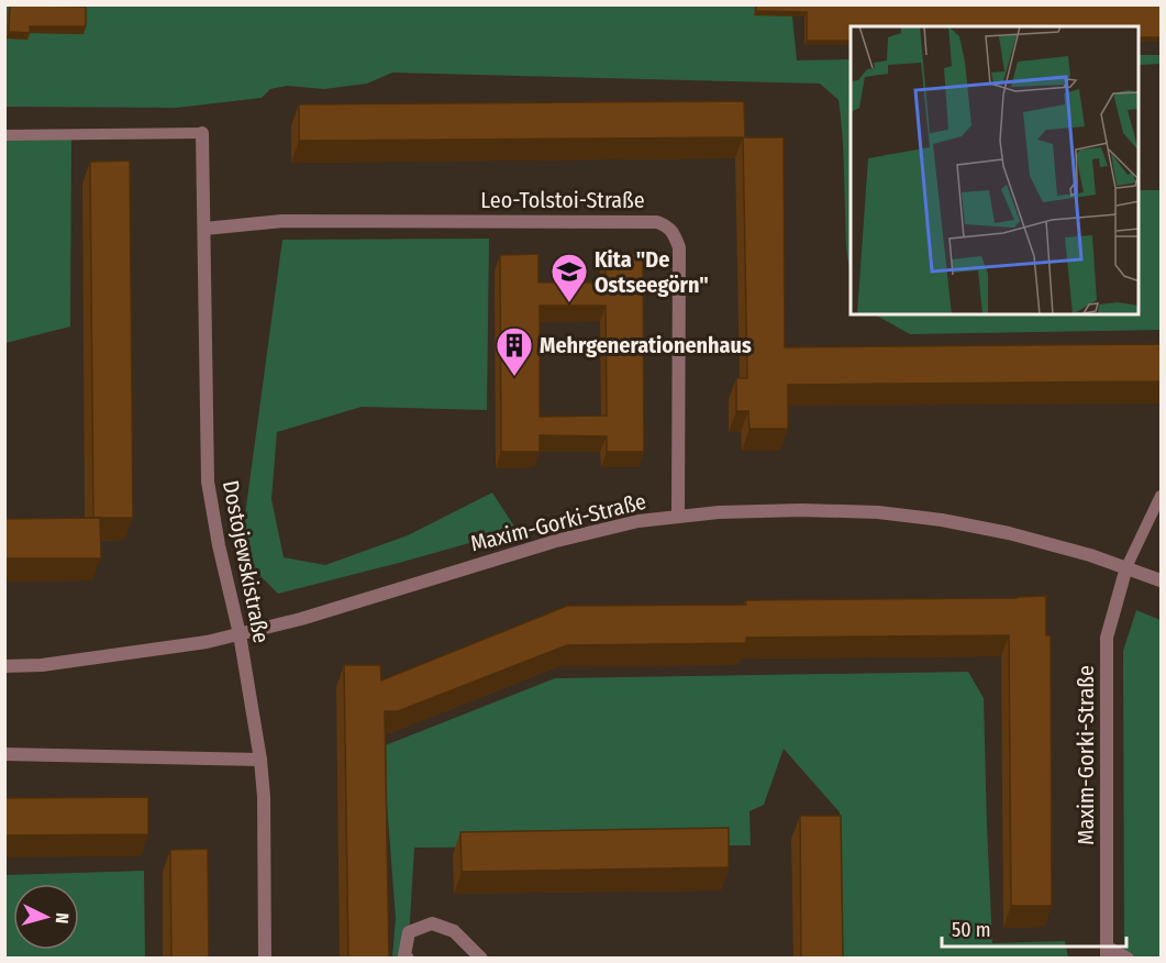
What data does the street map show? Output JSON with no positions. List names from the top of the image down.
{
  "streets": {
    "street": ["Leo-Tolstoi-Straße", "Maxim-Gorki-Straße", "Dostojewskistraße"]
  },
  "crossings": [
    ["Leo-Tolstoi-Straße", "Maxim-Gorki-Straße"],
    ["Leo-Tolstoi-Straße", "Dostojewskistraße"],
    ["Maxim-Gorki-Straße", "Dostojewskistraße"]
  ],
  "places": {
    "school or university": ["Kita \"De Ostseegörn\""],
    "building": ["Mehrgenerationenhaus"]
  },
  "scale_bar": "50 m",
  "north": "right"
}
